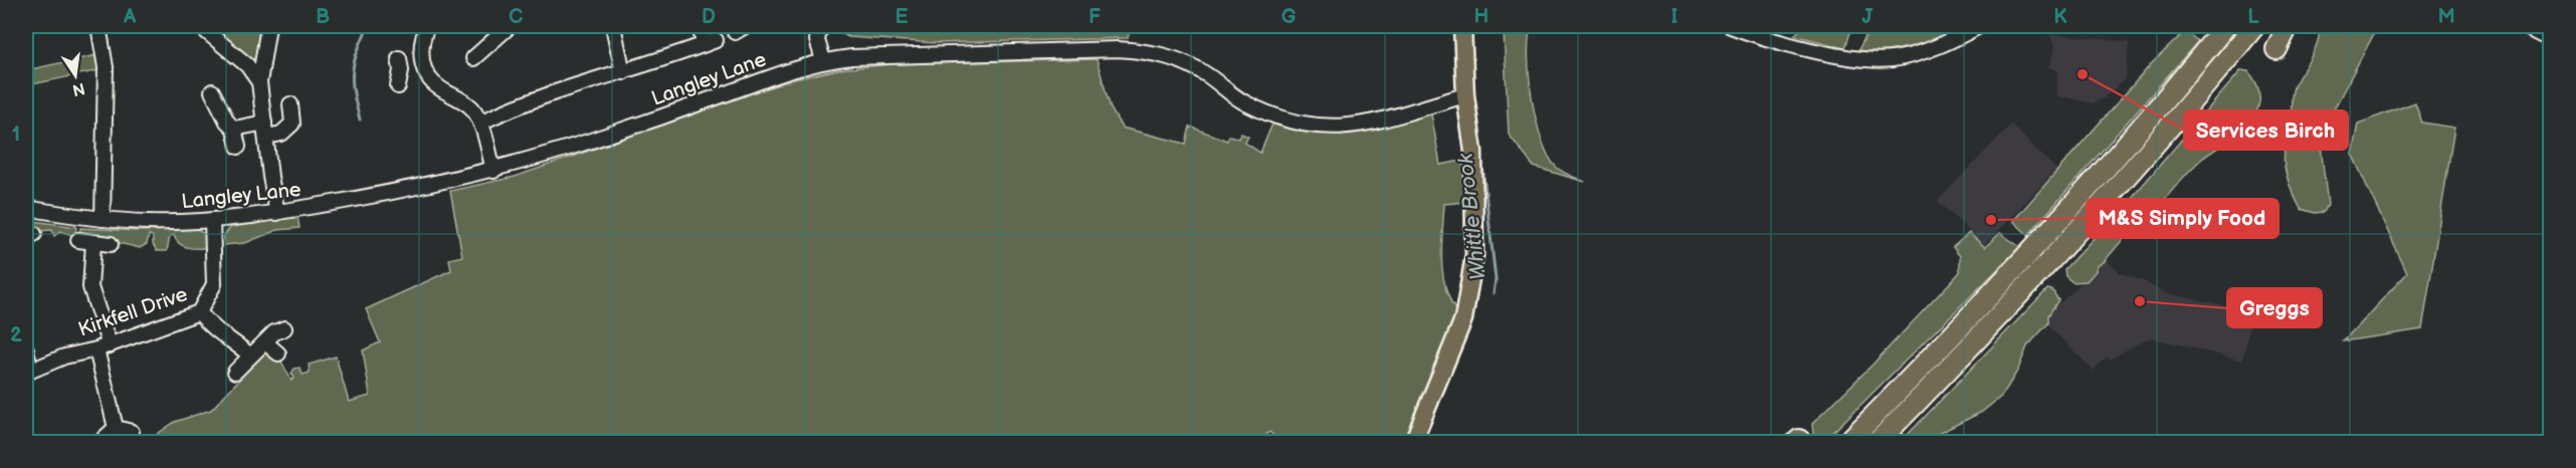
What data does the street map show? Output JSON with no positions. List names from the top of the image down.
{
  "streets": {
    "street": ["Langley Lane", "Kirkfell Drive"]
  },
  "crossings": [
    ["Langley Lane", "Kirkfell Drive"]
  ],
  "water": ["Whittle Brook"],
  "places": ["Services Birch", "M&S Simply Food", "Greggs"],
  "north": "bottom",
  "grid": {
    "columns": [
      "A",
      "B",
      "C",
      "D",
      "E",
      "F",
      "G",
      "H",
      "I",
      "J",
      "K",
      "L",
      "M"
    ],
    "rows": ["1", "2"]
  }
}
